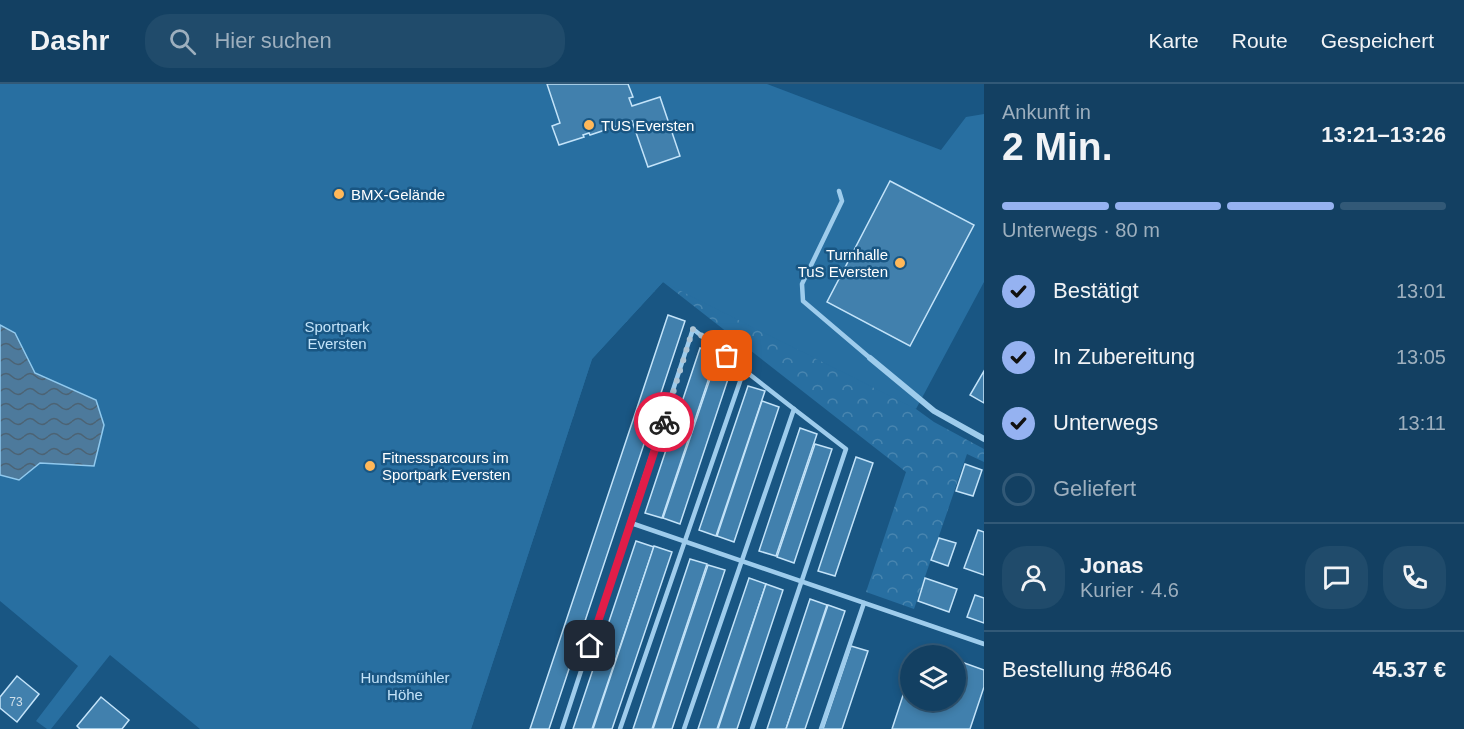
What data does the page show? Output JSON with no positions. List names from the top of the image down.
{
  "parks": ["Sportpark Eversten", "Hundsmühler Höhe"],
  "places": [
    "TUS Eversten",
    "BMX-Gelände",
    "Turnhalle TuS Eversten",
    "Fitnessparcours im Sportpark Eversten"
  ],
  "house_numbers": ["73"],
  "page": {
    "header": "Dashr",
    "search": "Hier suchen",
    "nav": ["Karte", "Route", "Gespeichert"],
    "heading": ["2 Min.", "Ankunft in", "13:21–13:26"],
    "panel": [
      "Jonas",
      "Kurier · 4.6",
      "Bestellung #8646",
      "45.37 €"
    ],
    "bar": "Unterwegs · 80 m",
    "list": [
      ["Bestätigt", "13:01"],
      ["In Zubereitung", "13:05"],
      ["Unterwegs", "13:11"],
      "Geliefert"
    ]
  }
}
